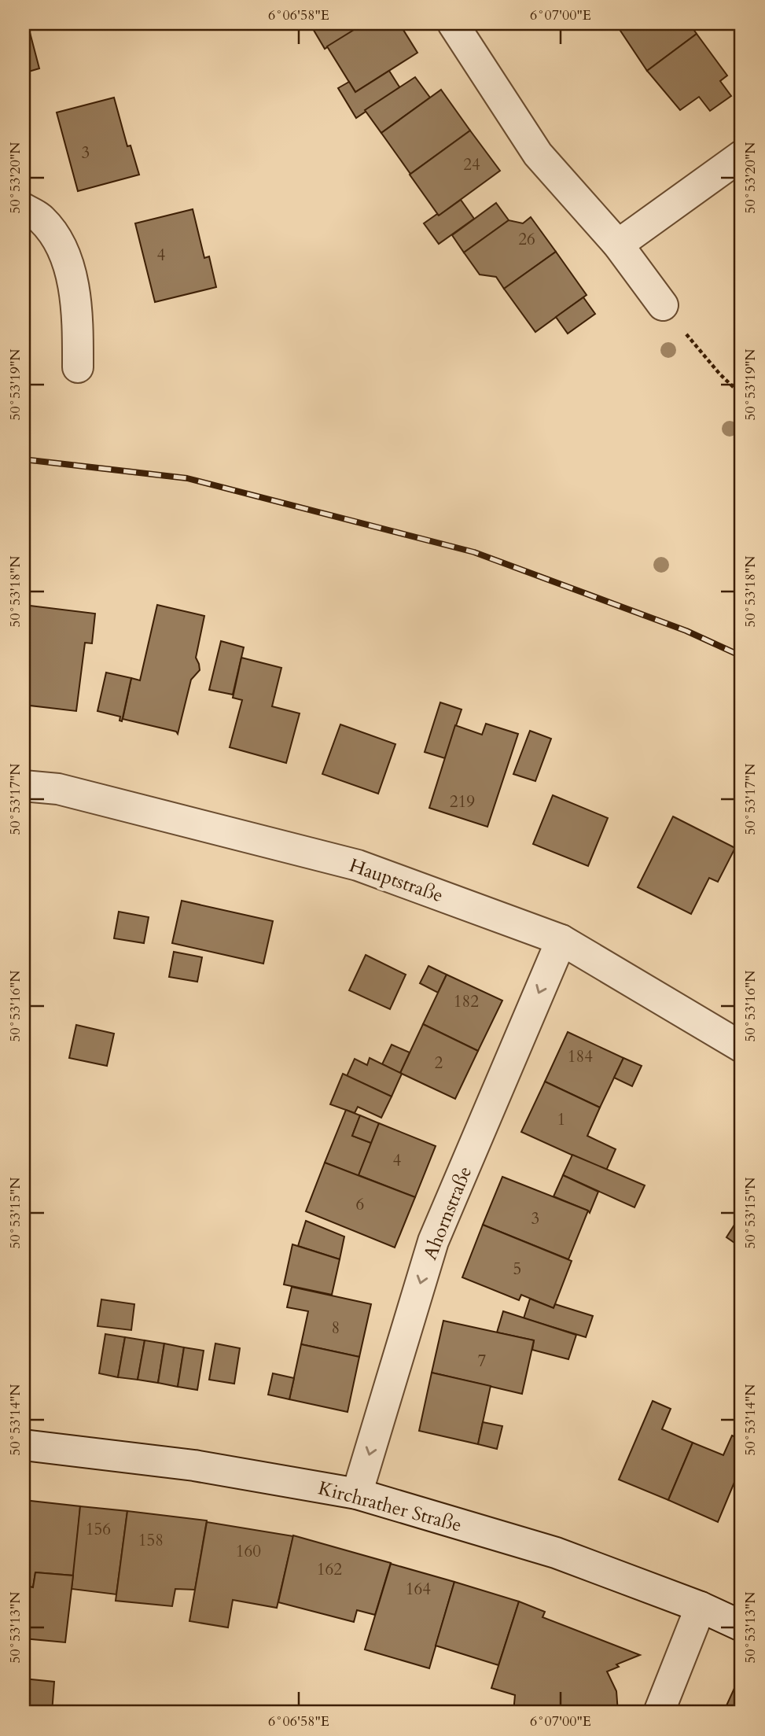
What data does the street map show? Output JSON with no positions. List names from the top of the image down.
{
  "streets": {
    "street": ["Hauptstraße", "Ahornstraße", "Kirchrather Straße"]
  },
  "crossings": [
    ["Hauptstraße", "Ahornstraße"],
    ["Ahornstraße", "Kirchrather Straße"]
  ],
  "one_way": ["Ahornstraße"],
  "house_numbers": [
    "3",
    "24",
    "26",
    "4",
    "219",
    "182",
    "184",
    "2",
    "1",
    "4",
    "6",
    "3",
    "5",
    "8",
    "7",
    "156",
    "158",
    "160",
    "162",
    "164"
  ],
  "coordinates": [
    "6°06'58\"E",
    "6°07'00\"E",
    "50°53'20\"N",
    "50°53'19\"N",
    "50°53'18\"N",
    "50°53'17\"N",
    "50°53'16\"N",
    "50°53'15\"N",
    "50°53'14\"N",
    "50°53'13\"N"
  ]
}
